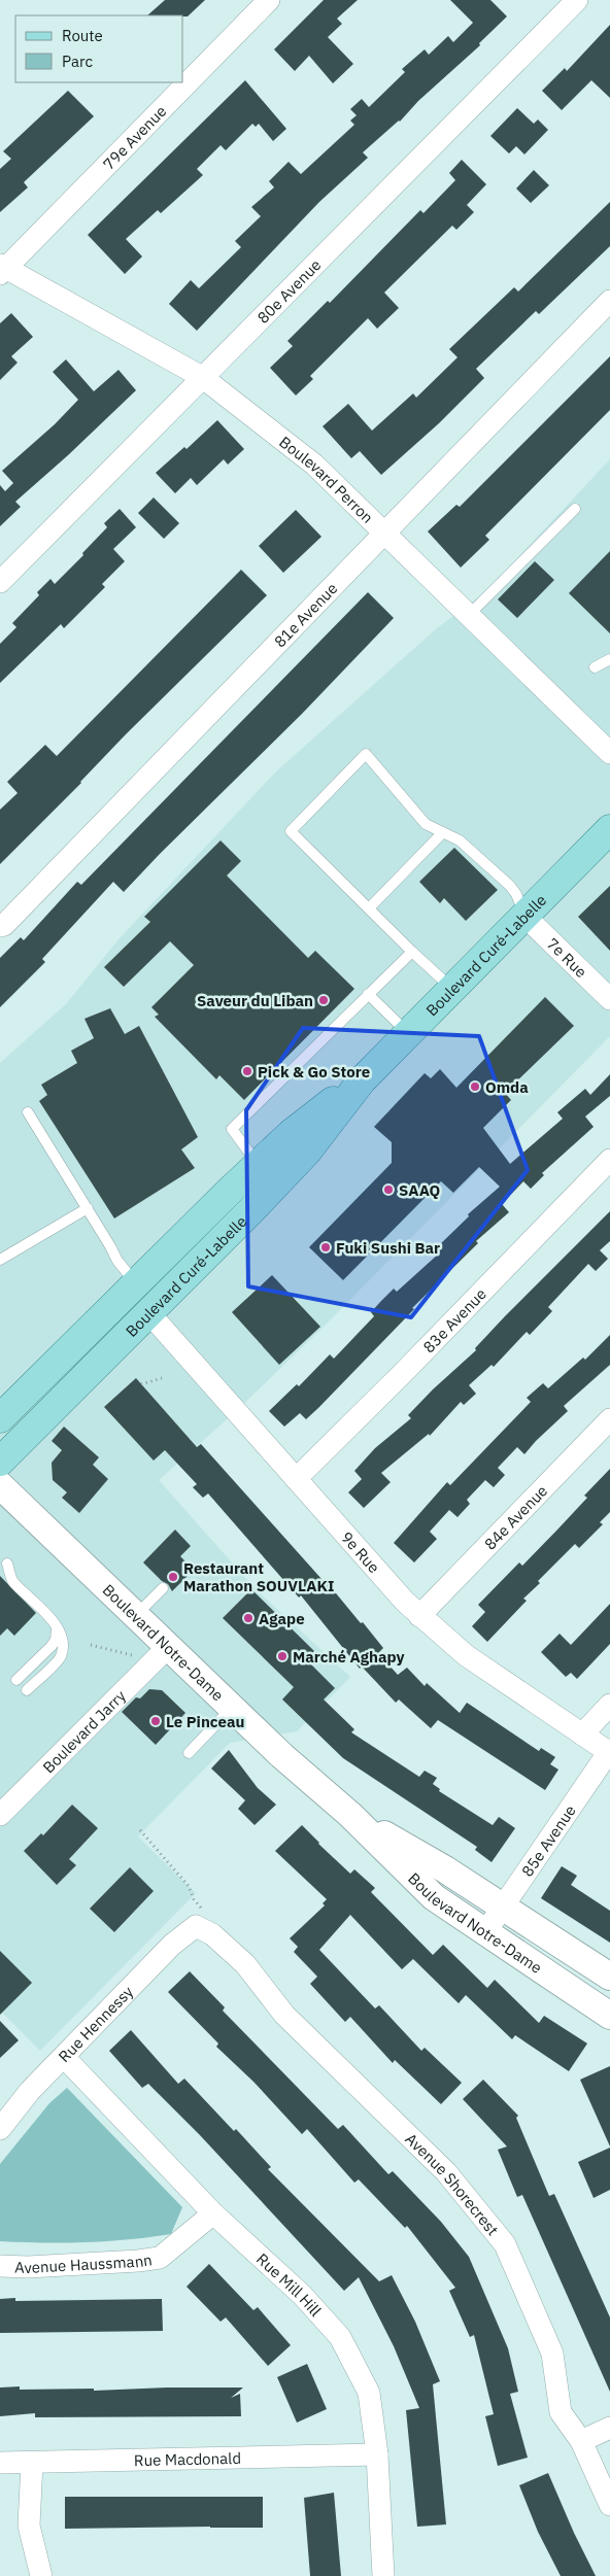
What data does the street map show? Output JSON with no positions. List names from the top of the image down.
{
  "streets": {
    "main road": ["Boulevard Curé-Labelle"],
    "street": [
      "79e Avenue",
      "80e Avenue",
      "Boulevard Perron",
      "81e Avenue",
      "7e Rue",
      "83e Avenue",
      "84e Avenue",
      "9e Rue",
      "Boulevard Notre-Dame",
      "Boulevard Jarry",
      "85e Avenue",
      "Rue Hennessy",
      "Avenue Shorecrest",
      "Avenue Haussmann",
      "Rue Mill Hill",
      "Rue Macdonald"
    ]
  },
  "crossings": [
    ["79e Avenue", "Boulevard Perron"],
    ["80e Avenue", "Boulevard Perron"],
    ["Boulevard Perron", "81e Avenue"],
    ["Boulevard Curé-Labelle", "7e Rue"],
    ["Boulevard Curé-Labelle", "9e Rue"],
    ["Boulevard Curé-Labelle", "Boulevard Notre-Dame"],
    ["83e Avenue", "9e Rue"],
    ["84e Avenue", "9e Rue"],
    ["9e Rue", "85e Avenue"],
    ["Boulevard Notre-Dame", "Boulevard Jarry"],
    ["Boulevard Notre-Dame", "85e Avenue"],
    ["Rue Hennessy", "Avenue Shorecrest"],
    ["Rue Hennessy", "Rue Mill Hill"],
    ["Avenue Haussmann", "Rue Mill Hill"],
    ["Rue Mill Hill", "Rue Macdonald"]
  ],
  "places": [
    "Saveur du Liban",
    "Pick & Go Store",
    "Omda",
    "SAAQ",
    "Fuki Sushi Bar",
    "Restaurant Marathon SOUVLAKI",
    "Agape",
    "Marché Aghapy",
    "Le Pinceau"
  ],
  "legend": ["Route", "Parc"]
}
